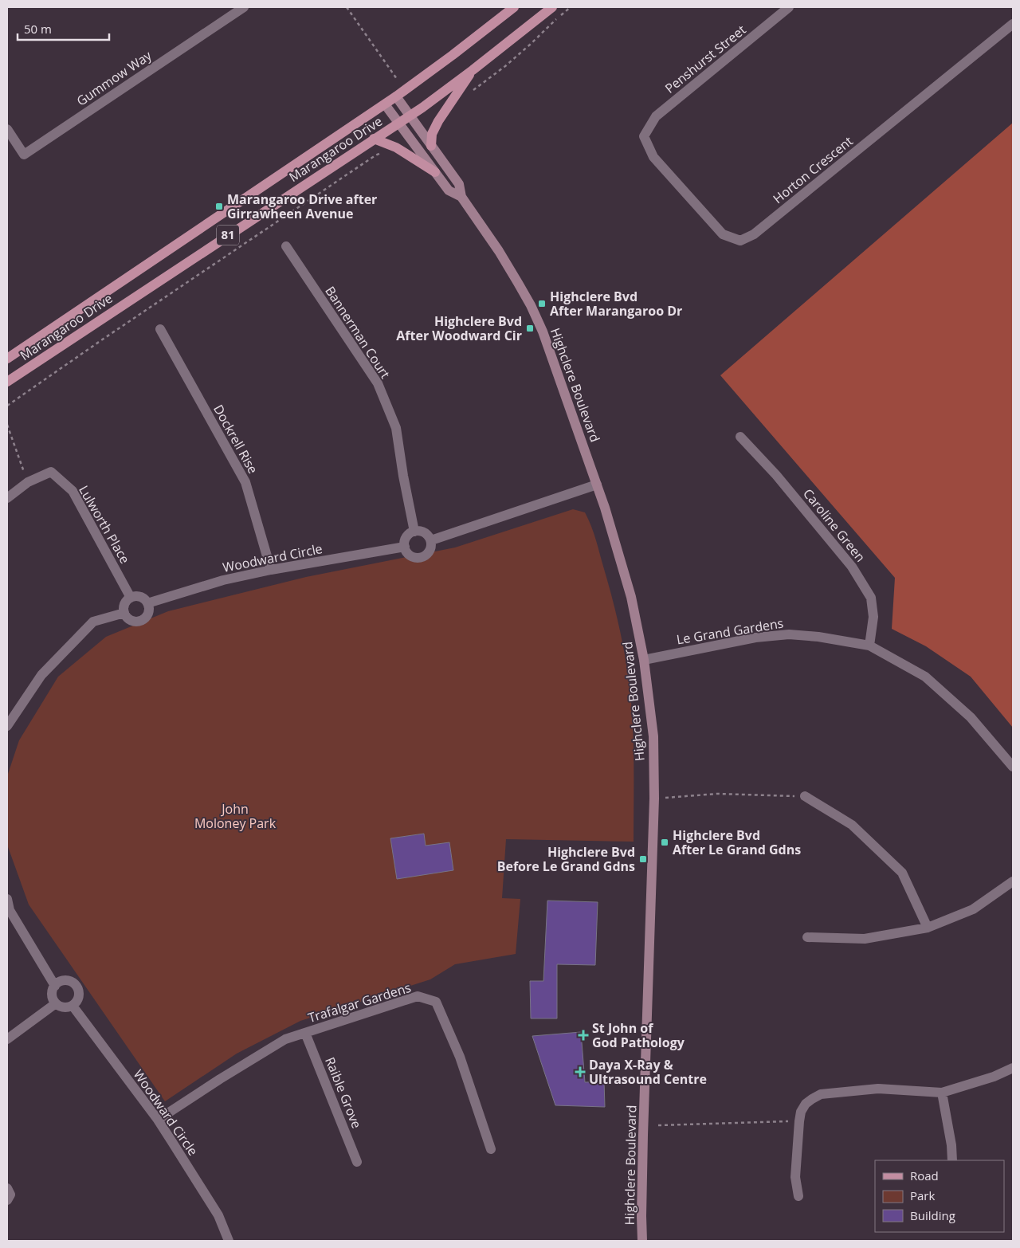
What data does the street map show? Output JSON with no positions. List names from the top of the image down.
{
  "streets": {
    "main road": ["Marangaroo Drive", "81"],
    "street": [
      "Penshurst Street",
      "Gummow Way",
      "Horton Crescent",
      "Bannerman Court",
      "Highclere Boulevard",
      "Dockrell Rise",
      "Lulworth Place",
      "Caroline Green",
      "Woodward Circle",
      "Le Grand Gardens",
      "Trafalgar Gardens",
      "Raible Grove"
    ]
  },
  "crossings": [
    ["Penshurst Street", "Horton Crescent"],
    ["Marangaroo Drive", "Highclere Boulevard"],
    ["Bannerman Court", "Woodward Circle"],
    ["Highclere Boulevard", "Le Grand Gardens"],
    ["Dockrell Rise", "Woodward Circle"],
    ["Lulworth Place", "Woodward Circle"],
    ["Caroline Green", "Le Grand Gardens"],
    ["Woodward Circle", "Trafalgar Gardens"],
    ["Trafalgar Gardens", "Raible Grove"]
  ],
  "parks": ["John Moloney Park"],
  "places": {
    "transit": [
      "Marangaroo Drive after Girrawheen Avenue",
      "Highclere Bvd After Marangaroo Dr",
      "Highclere Bvd After Woodward Cir",
      "Highclere Bvd After Le Grand Gdns",
      "Highclere Bvd Before Le Grand Gdns"
    ],
    "health": ["St John of God Pathology", "Daya X-Ray & Ultrasound Centre"]
  },
  "legend": ["Road", "Park", "Building"],
  "scale_bar": "50 m"
}
